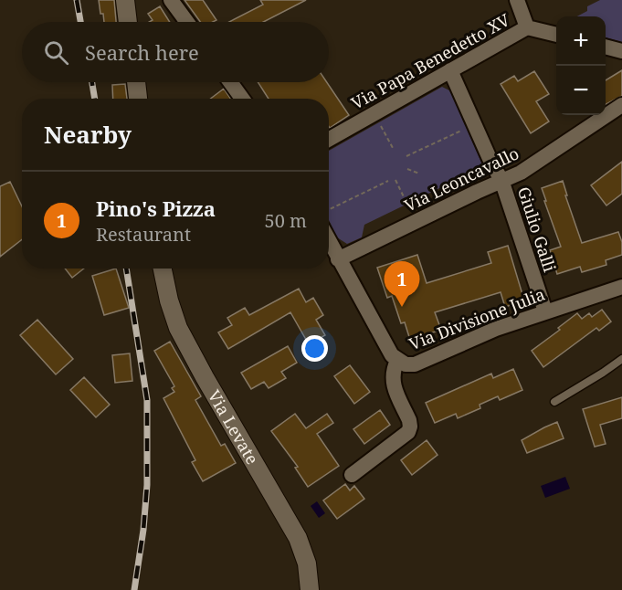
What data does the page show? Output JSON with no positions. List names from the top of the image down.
{
  "streets": {
    "street": [
      "Via Papa Benedetto XV",
      "Via Leoncavallo",
      "Giulio Galli",
      "Via Divisione Julia",
      "Via Levate"
    ]
  },
  "crossings": [
    ["Via Papa Benedetto XV", "Giulio Galli"],
    ["Via Leoncavallo", "Giulio Galli"],
    ["Via Leoncavallo", "Via Divisione Julia"],
    ["Giulio Galli", "Via Divisione Julia"]
  ],
  "page": {
    "map_buttons": ["+", "−"],
    "search": "Search here",
    "heading": "Nearby",
    "list": [
      {
        "mark": "1",
        "name": "Pino's Pizza",
        "note": "Restaurant",
        "value": "50 m"
      }
    ],
    "pins": "1"
  }
}
